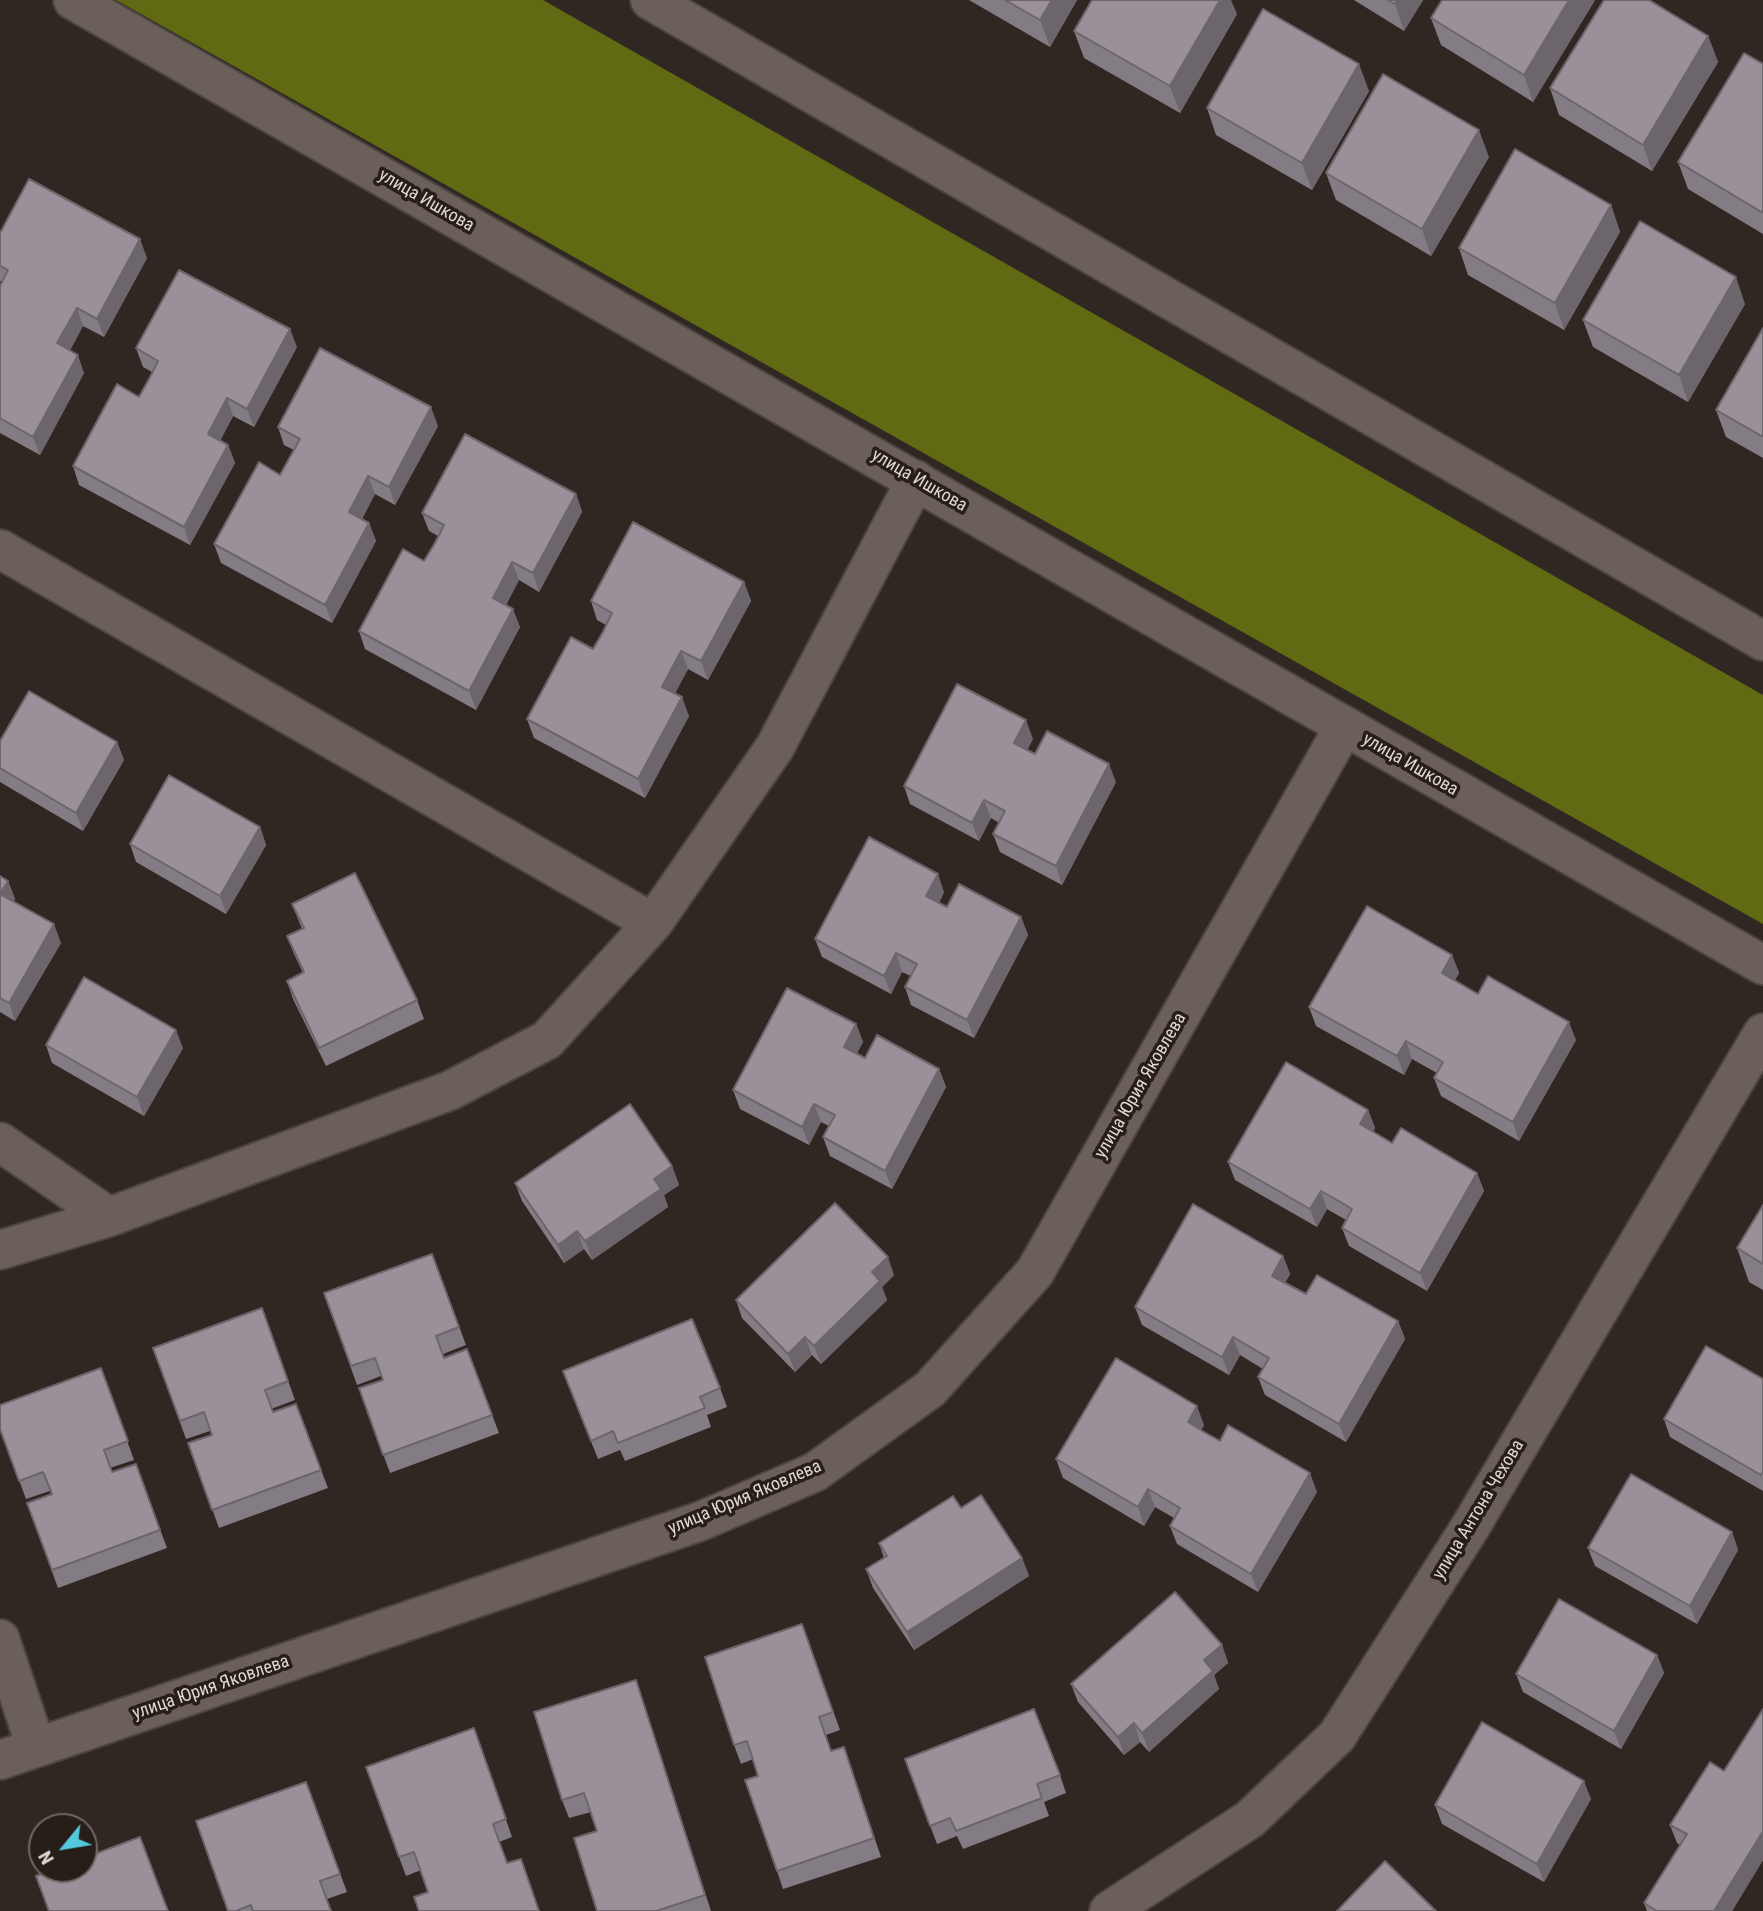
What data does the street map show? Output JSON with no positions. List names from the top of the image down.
{
  "streets": {
    "street": ["улица Ишкова", "улица Юрия Яковлева", "улица Антона Чехова"]
  },
  "crossings": [
    ["улица Ишкова", "улица Юрия Яковлева"]
  ],
  "north": "bottom left"
}
